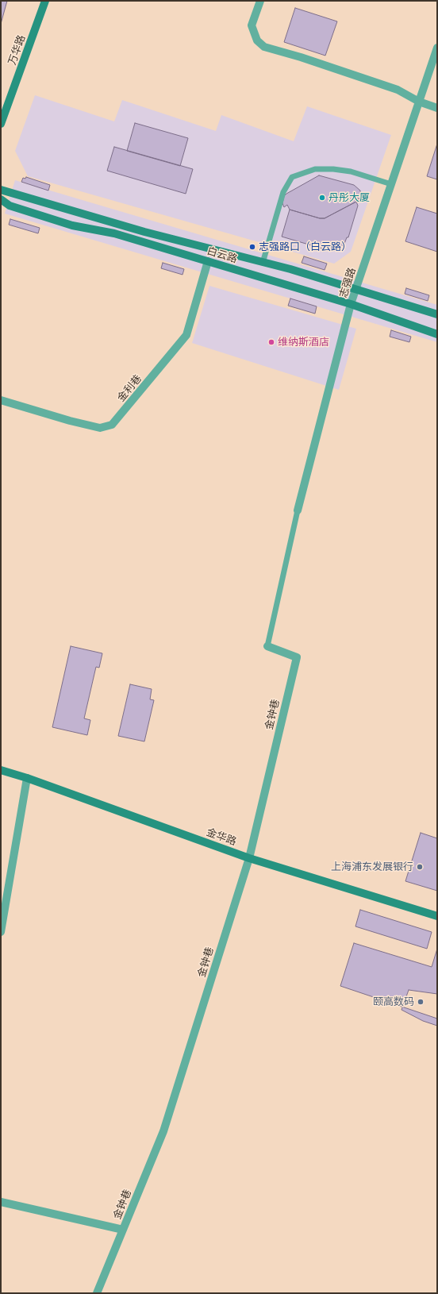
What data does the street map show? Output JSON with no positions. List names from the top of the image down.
{
  "streets": {
    "main road": ["万华路", "白云路", "金华路"],
    "street": ["志强路", "金利巷", "金钟巷"]
  },
  "crossings": [
    ["白云路", "志强路"],
    ["白云路", "金利巷"],
    ["金钟巷", "金华路"]
  ],
  "places": [
    "丹彤大厦",
    "志强路口（白云路）",
    "维纳斯酒店",
    "上海浦东发展银行",
    "颐高数码"
  ]
}
